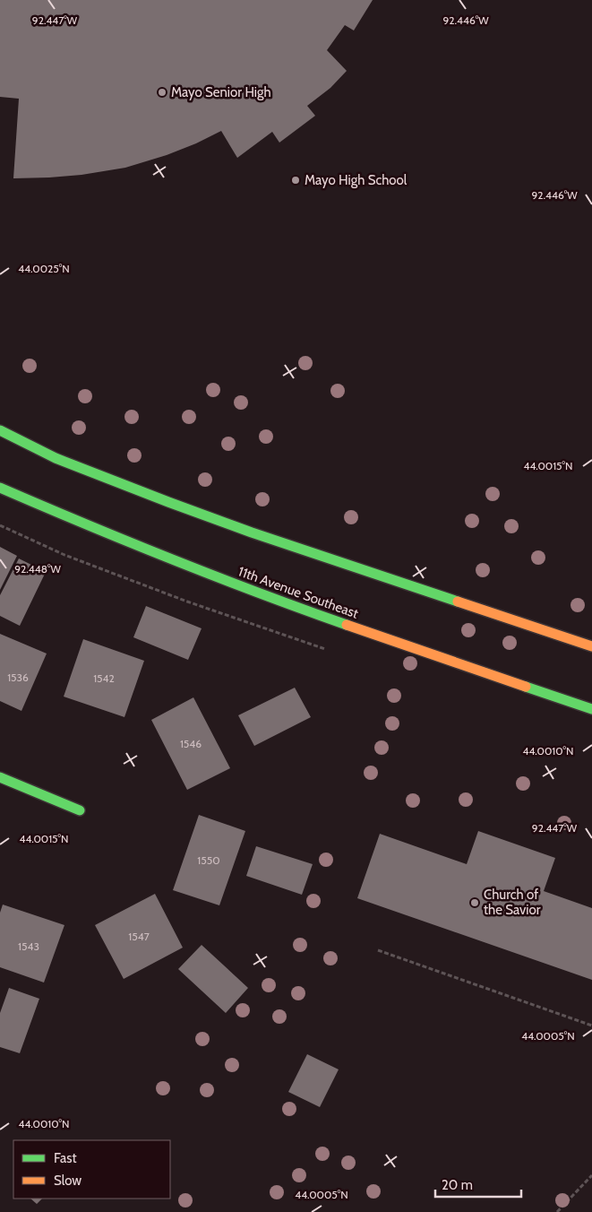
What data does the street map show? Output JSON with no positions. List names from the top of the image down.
{
  "streets": {
    "main road": ["11th Avenue Southeast"]
  },
  "places": ["Mayo Senior High", "Mayo High School", "Church of the Savior"],
  "house_numbers": [
    "1536",
    "1542",
    "1546",
    "1550",
    "1547",
    "1543"
  ],
  "legend": ["Fast", "Slow"],
  "scale_bar": "20 m",
  "coordinates": [
    "92.447°W",
    "92.446°W",
    "44.0025°N",
    "44.0015°N",
    "92.448°W",
    "44.0010°N",
    "44.0005°N"
  ]
}
